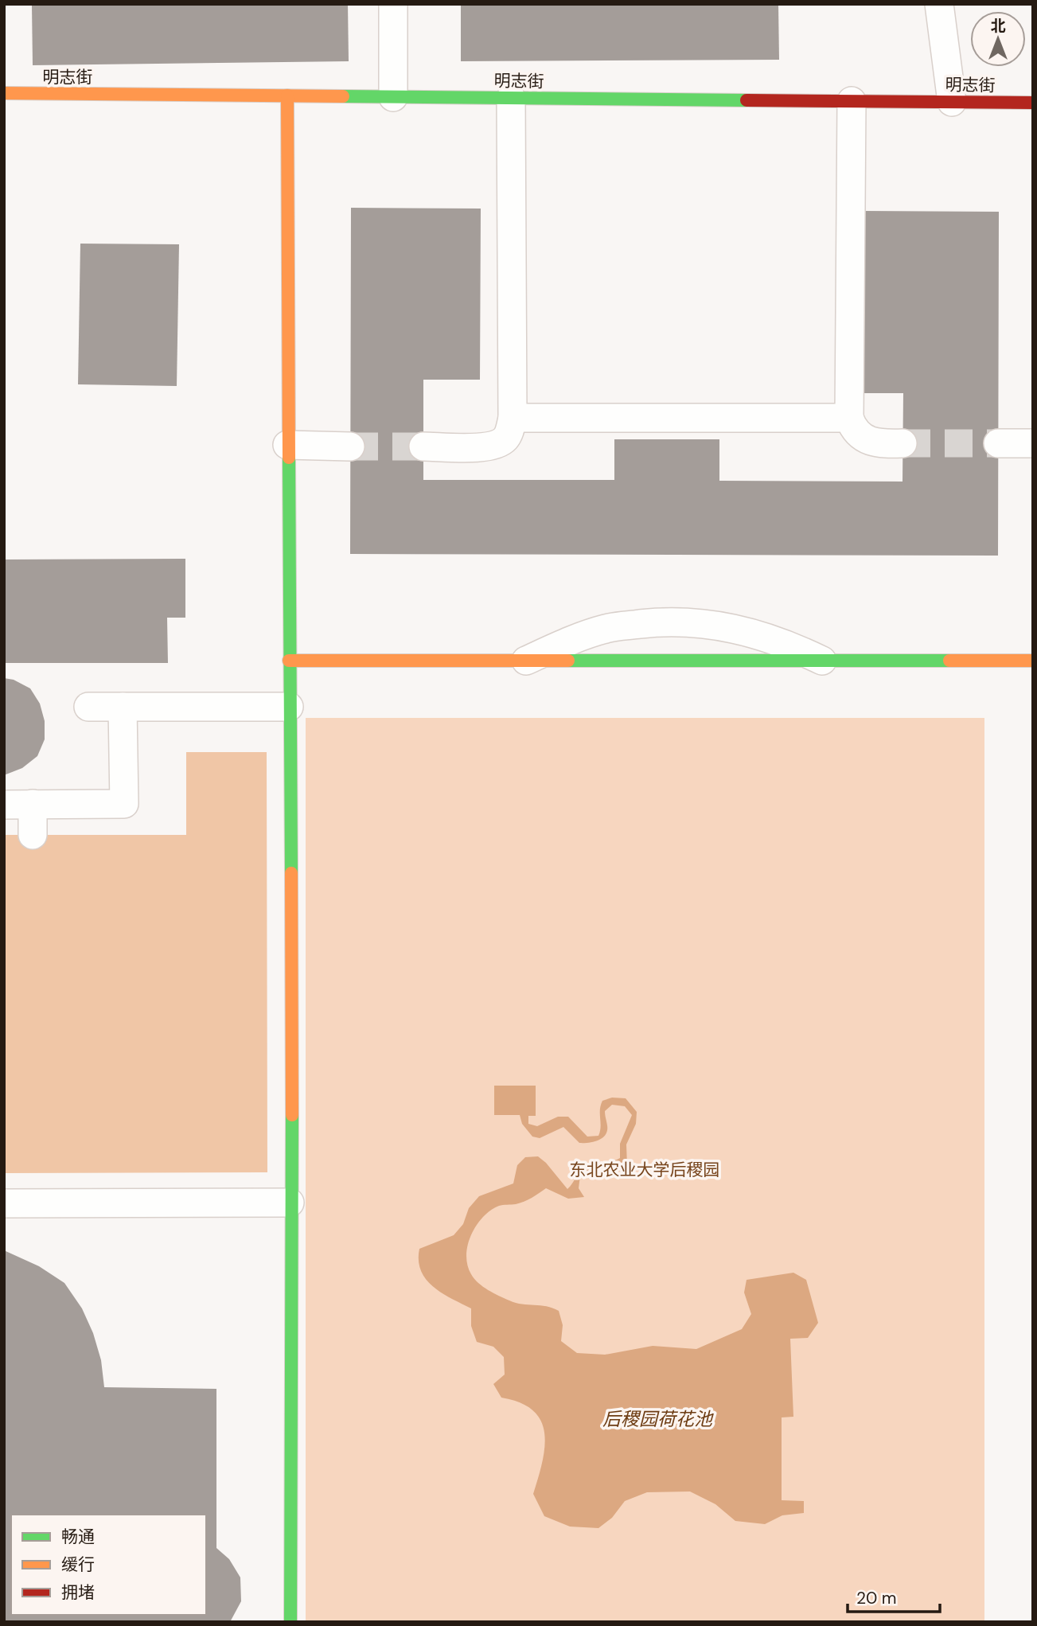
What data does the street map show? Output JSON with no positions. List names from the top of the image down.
{
  "streets": {
    "street": ["明志街"]
  },
  "water": ["后稷园荷花池"],
  "parks": ["东北农业大学后稷园"],
  "legend": ["畅通", "缓行", "拥堵"],
  "scale_bar": "20 m",
  "north": "top"
}
